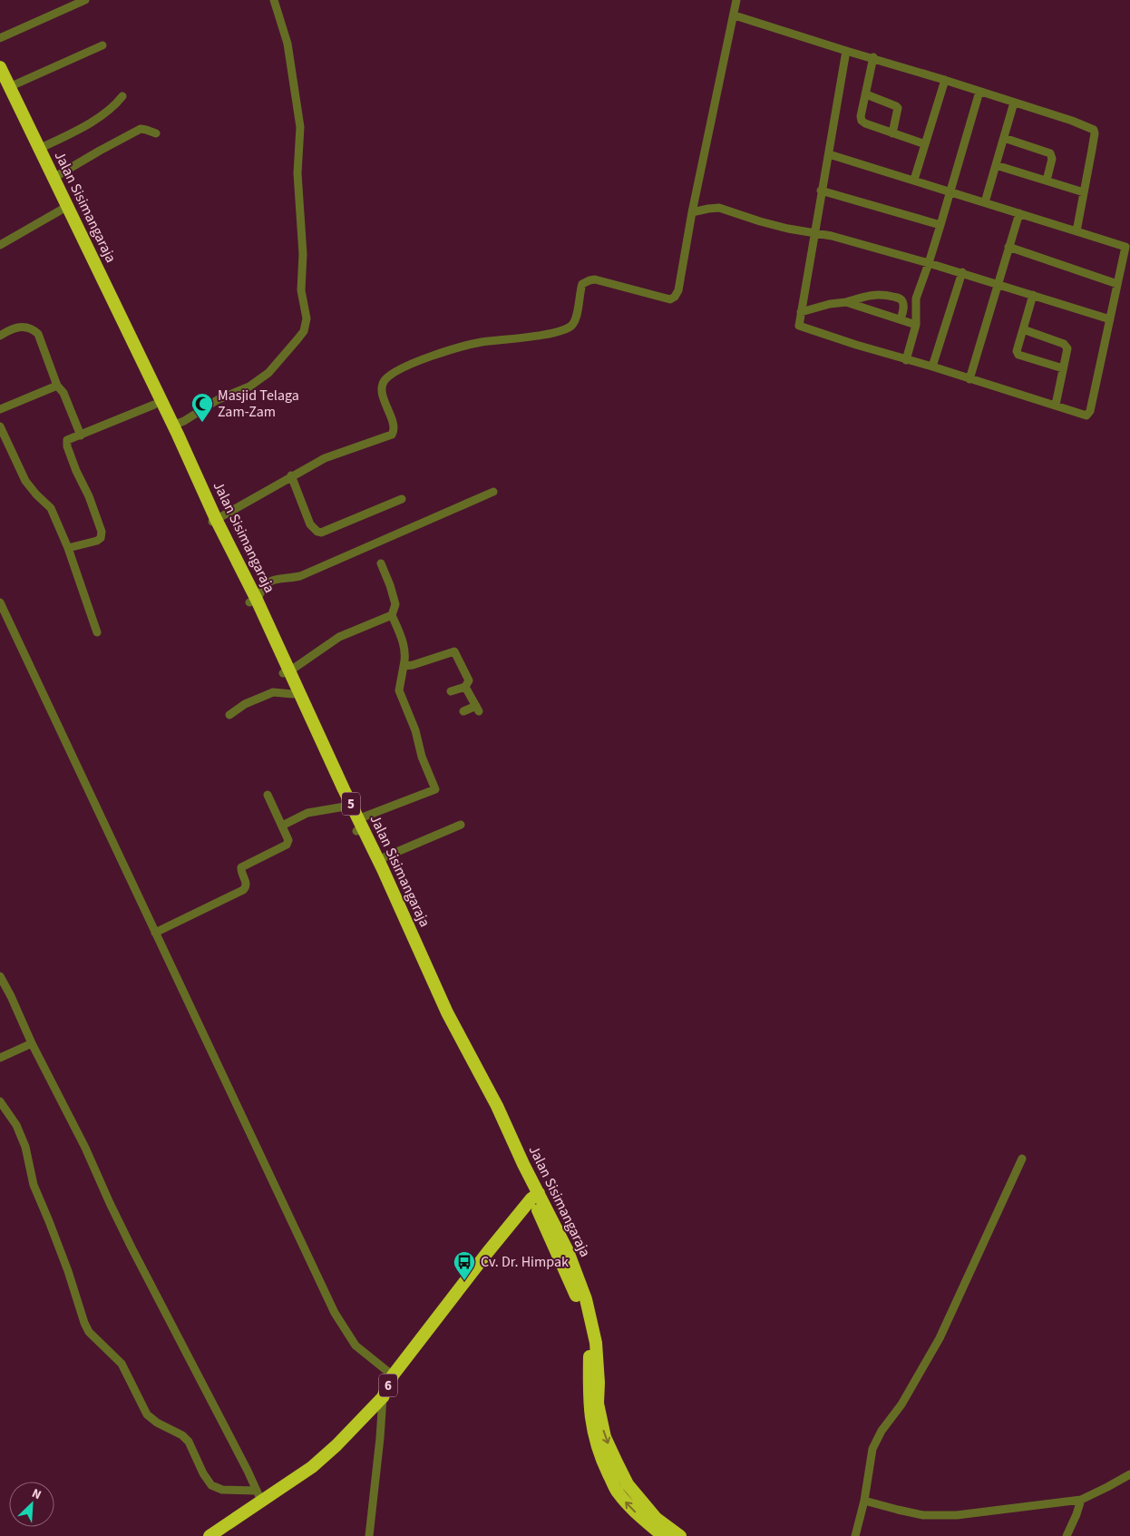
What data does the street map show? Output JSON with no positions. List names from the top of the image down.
{
  "streets": {
    "highway": ["Jalan Sisimangaraja", "5", "6"]
  },
  "crossings": [
    ["Jalan Sisimangaraja", "6"]
  ],
  "places": {
    "mosque": ["Masjid Telaga Zam-Zam"],
    "bus stop": ["Cv. Dr. Himpak"]
  },
  "north": "top right"
}
